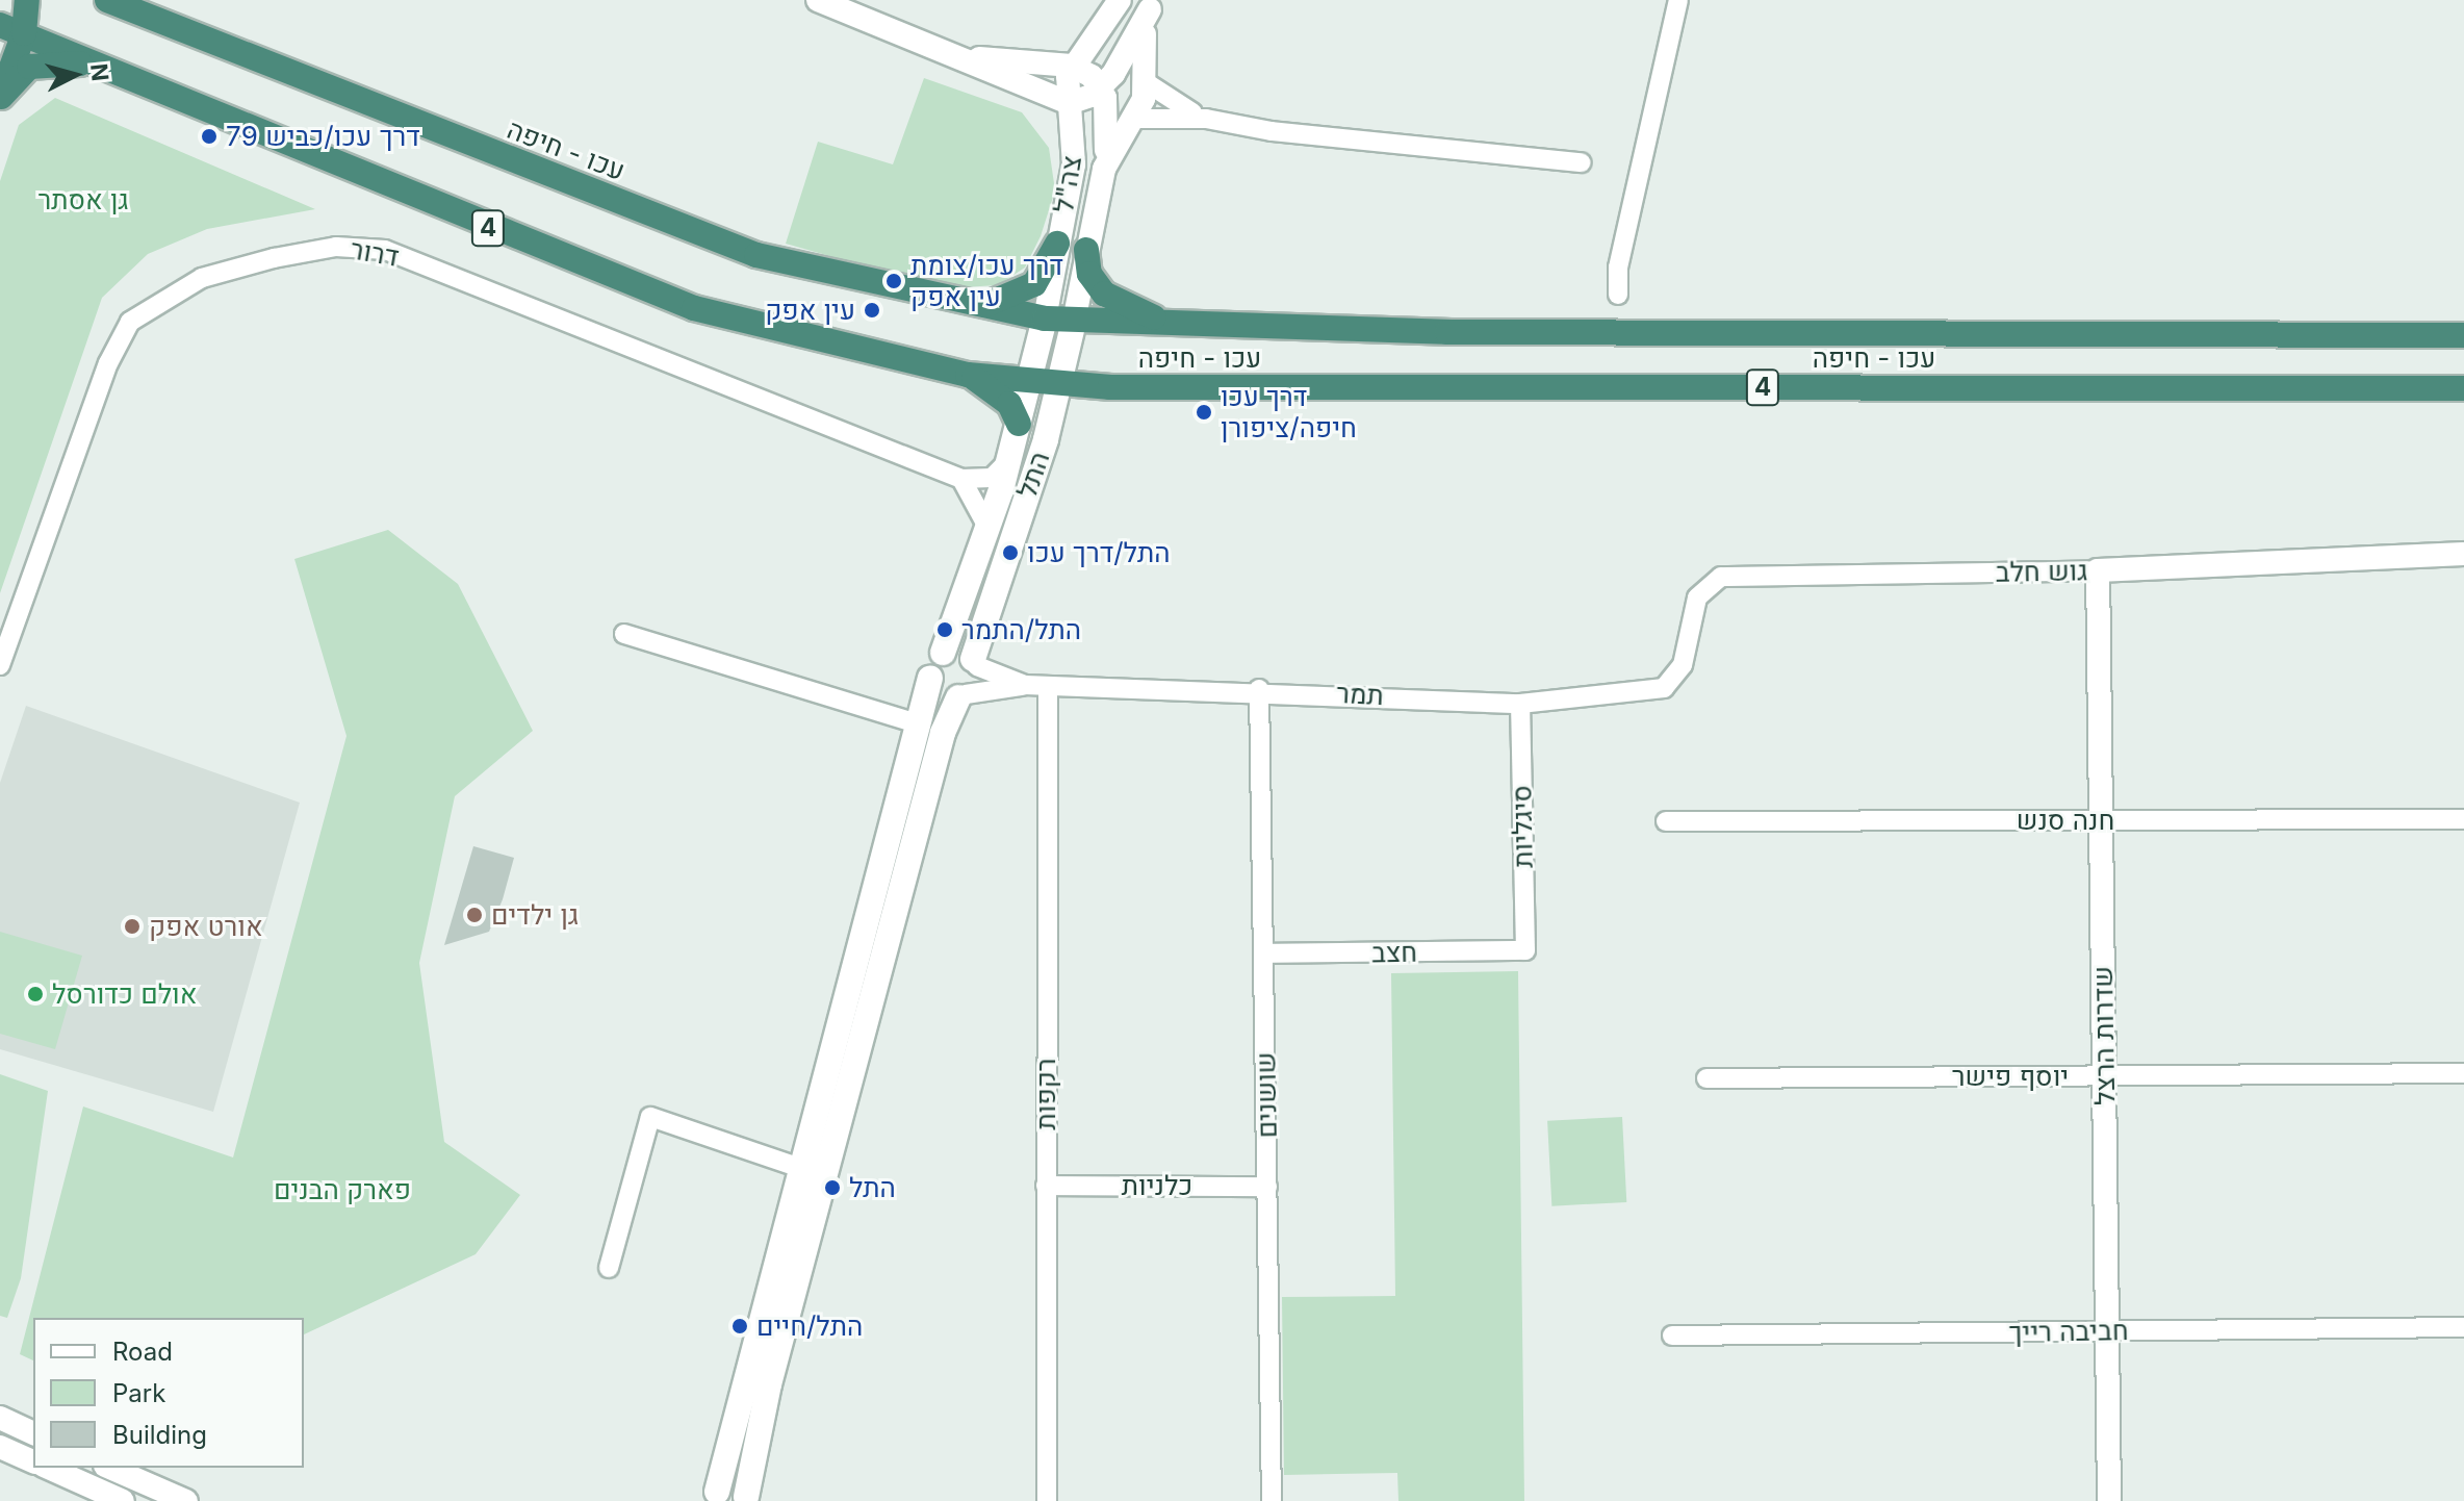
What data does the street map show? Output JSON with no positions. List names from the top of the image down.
{
  "streets": {
    "highway": ["עכו - חיפה", "4"],
    "main road": ["צה\"ל", "התל"],
    "street": [
      "דרור",
      "גוש חלב",
      "תמר",
      "חנה סנש",
      "סיגליות",
      "חצב",
      "שדרות הרצל",
      "יוסף פישר",
      "רקפות",
      "שושנים",
      "כלניות",
      "חביבה רייך"
    ]
  },
  "crossings": [
    ["עכו - חיפה", "צה\"ל"],
    ["עכו - חיפה", "התל"],
    ["צה\"ל", "התל"],
    ["התל", "תמר"],
    ["גוש חלב", "תמר"],
    ["גוש חלב", "שדרות הרצל"],
    ["תמר", "סיגליות"],
    ["תמר", "רקפות"],
    ["תמר", "שושנים"],
    ["חנה סנש", "שדרות הרצל"],
    ["סיגליות", "חצב"],
    ["חצב", "שושנים"],
    ["שדרות הרצל", "יוסף פישר"],
    ["שדרות הרצל", "חביבה רייך"],
    ["רקפות", "כלניות"],
    ["שושנים", "כלניות"]
  ],
  "parks": ["גן אסתר", "פארק הבנים"],
  "places": [
    "דרך עכו/כביש 79",
    "דרך עכו/צומת עין אפק",
    "עין אפק",
    "דרך עכו חיפה/ציפורן",
    "התל/דרך עכו",
    "התל/התמר",
    "גן ילדים",
    "אורט אפק",
    "אולם כדורסל",
    "התל",
    "התל/חיים"
  ],
  "legend": ["Road", "Park", "Building"],
  "north": "right"
}
